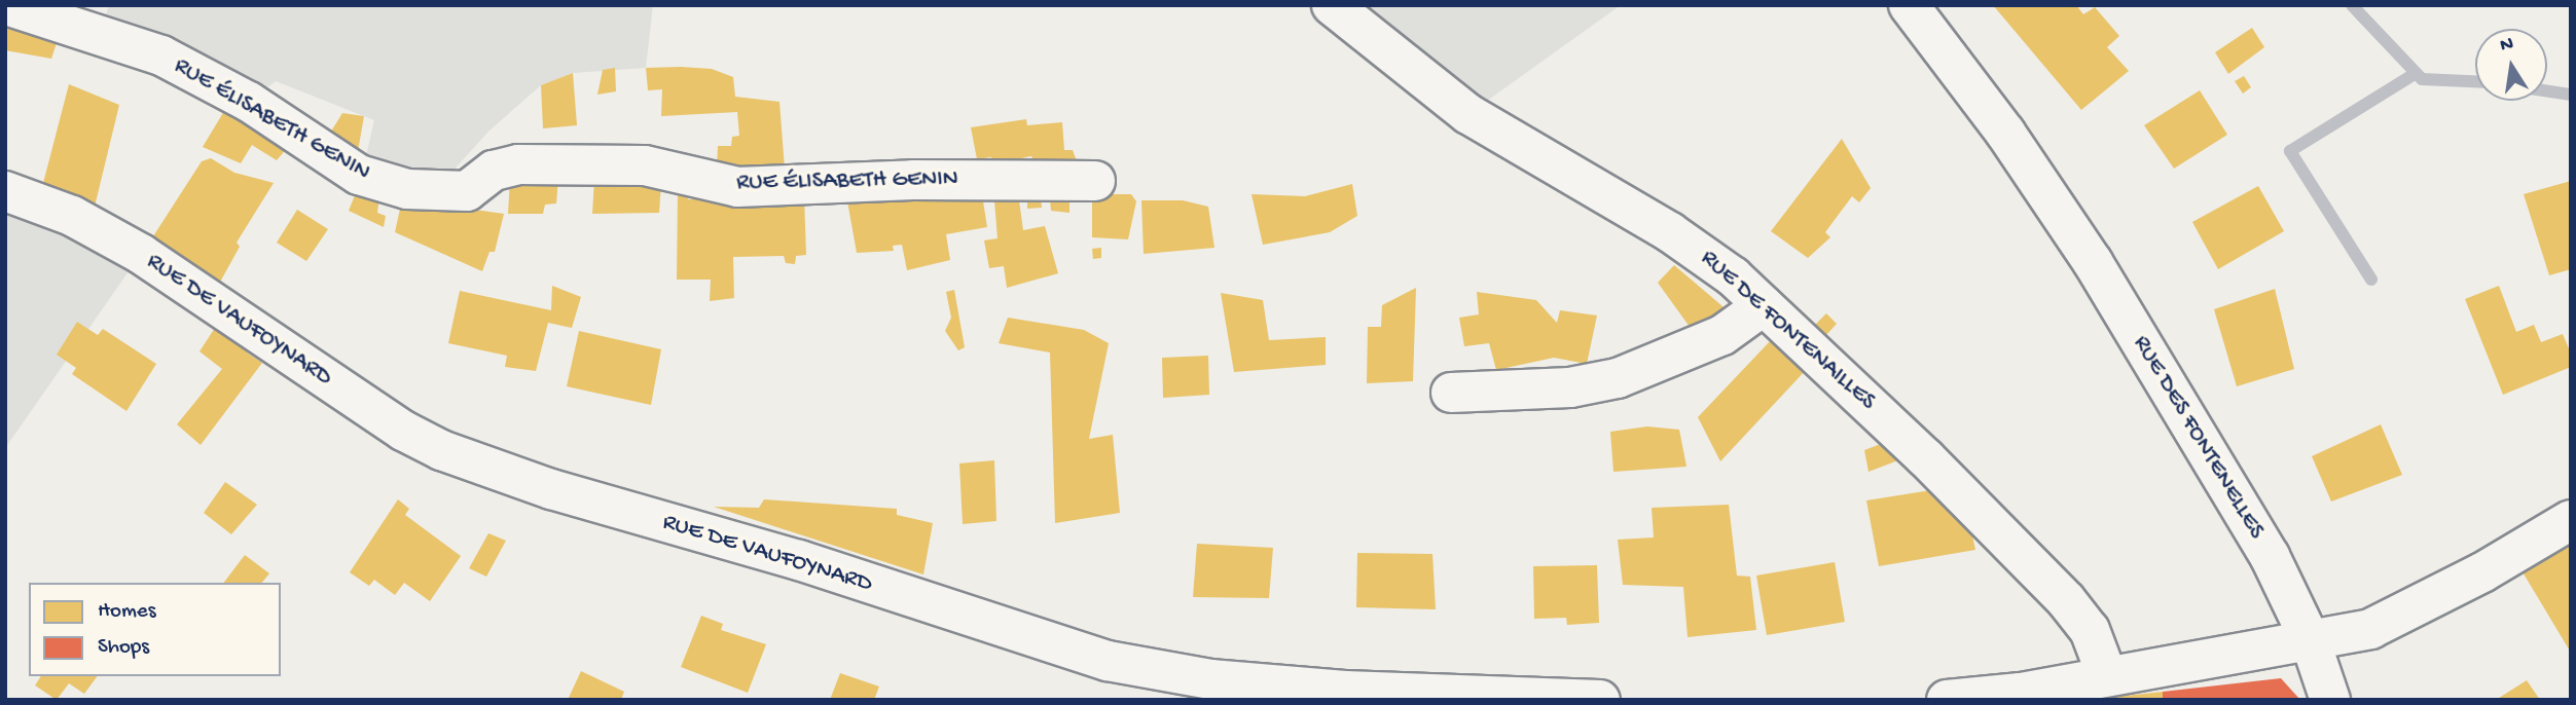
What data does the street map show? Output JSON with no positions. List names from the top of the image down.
{
  "streets": {
    "street": [
      "RUE ÉLISABETH GENIN",
      "RUE DE VAUFOYNARD",
      "RUE DE FONTENAILLES",
      "RUE DES FONTENELLES"
    ]
  },
  "legend": ["Homes", "Shops"],
  "north": "top"
}
